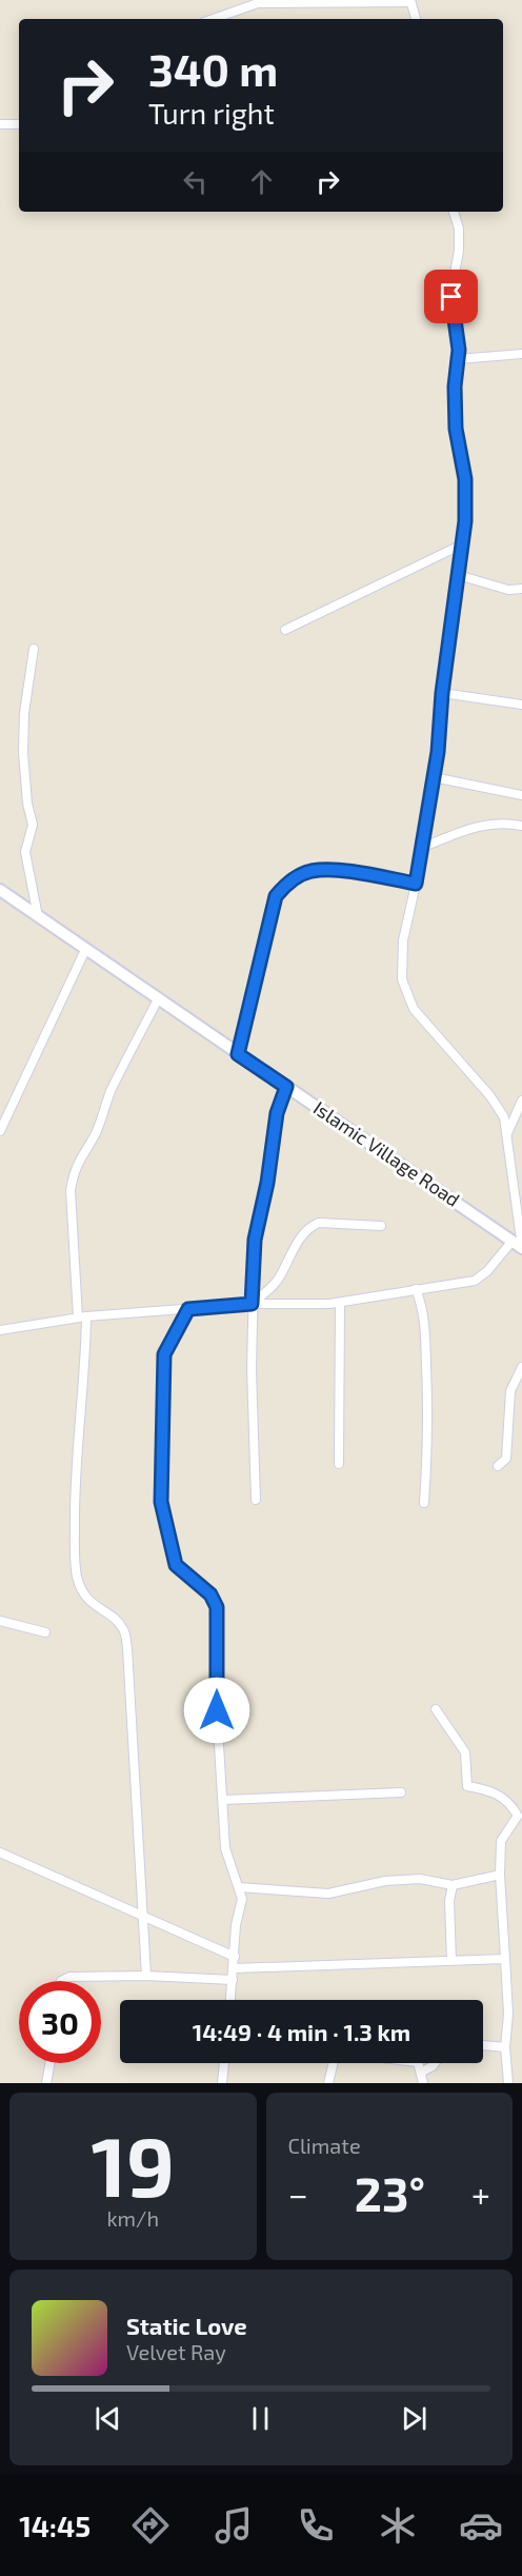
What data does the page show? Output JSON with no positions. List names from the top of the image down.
{
  "streets": {
    "street": ["Islamic Village Road"]
  },
  "page": {
    "turn": ["340 m", "Turn right"],
    "limit": "30",
    "trip": "14:49 · 4 min · 1.3 km",
    "tile": [
      ["19", "km/h"],
      "Climate"
    ],
    "heat": ["−", "23°", "+"],
    "song": ["Static Love", "Velvet Ray"],
    "tabs": "14:45"
  }
}
